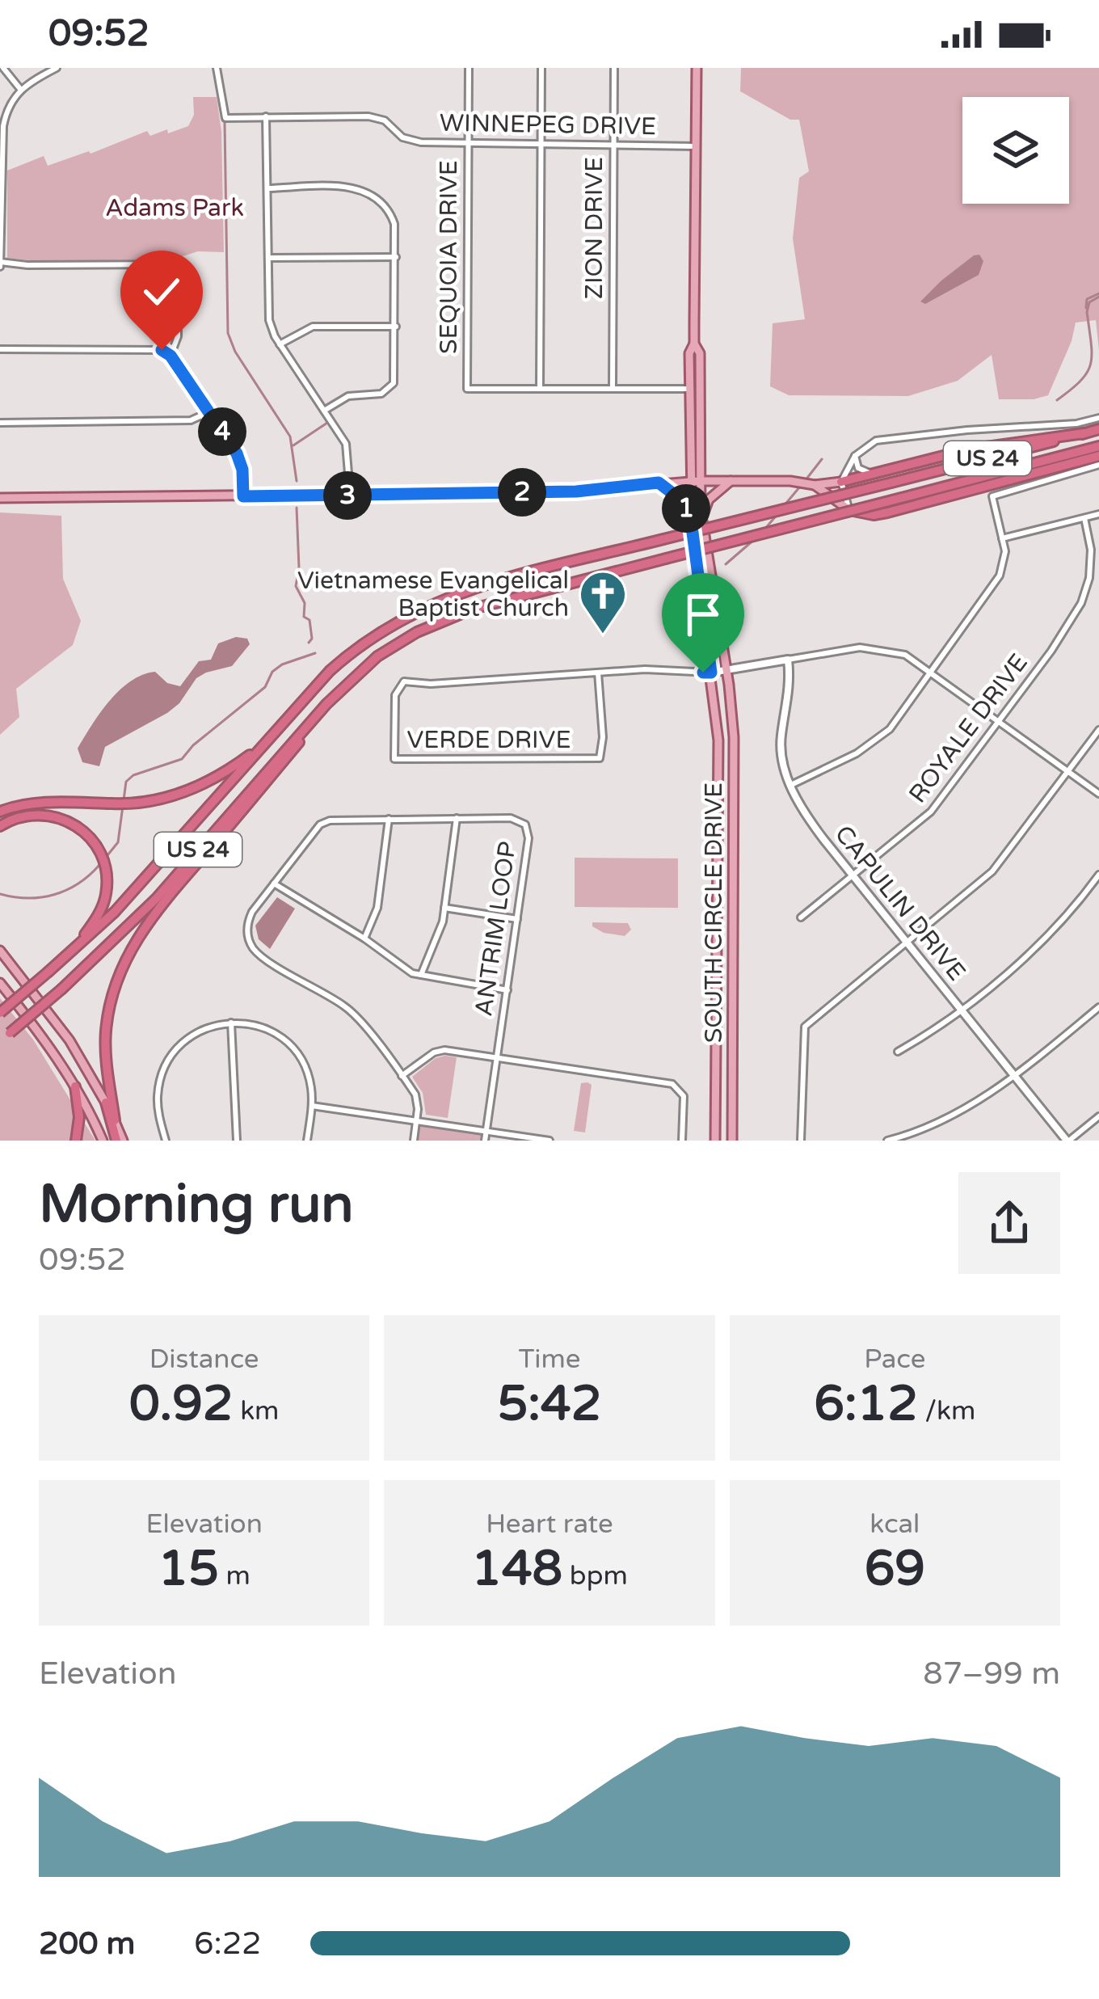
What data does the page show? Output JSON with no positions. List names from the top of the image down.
{
  "streets": {
    "highway": ["US 24"],
    "main road": ["SOUTH CIRCLE DRIVE"],
    "street": [
      "WINNEPEG DRIVE",
      "ZION DRIVE",
      "SEQUOIA DRIVE",
      "ROYALE DRIVE",
      "VERDE DRIVE",
      "CAPULIN DRIVE",
      "ANTRIM LOOP"
    ]
  },
  "crossings": [
    ["WINNEPEG DRIVE", "ZION DRIVE"],
    ["WINNEPEG DRIVE", "SEQUOIA DRIVE"],
    ["ROYALE DRIVE", "VERDE DRIVE"],
    ["ROYALE DRIVE", "CAPULIN DRIVE"],
    ["VERDE DRIVE", "CAPULIN DRIVE"],
    ["VERDE DRIVE", "SOUTH CIRCLE DRIVE"]
  ],
  "parks": ["Adams Park"],
  "places": {
    "church": ["Vietnamese Evangelical Baptist Church"]
  },
  "page": {
    "status": "09:52",
    "pins": [
      "4",
      "2",
      "3",
      "1"
    ],
    "heading": ["Morning run", "09:52"],
    "stats": [
      ["Distance", "0.92 km"],
      ["Time", "5:42"],
      ["Pace", "6:12 /km"],
      ["Elevation", "15 m"],
      ["Heart rate", "148 bpm"],
      ["kcal", "69"]
    ],
    "chart": ["Elevation", "87–99 m"],
    "list": [
      {
        "name": "200 m",
        "note": "6:22"
      }
    ]
  }
}
